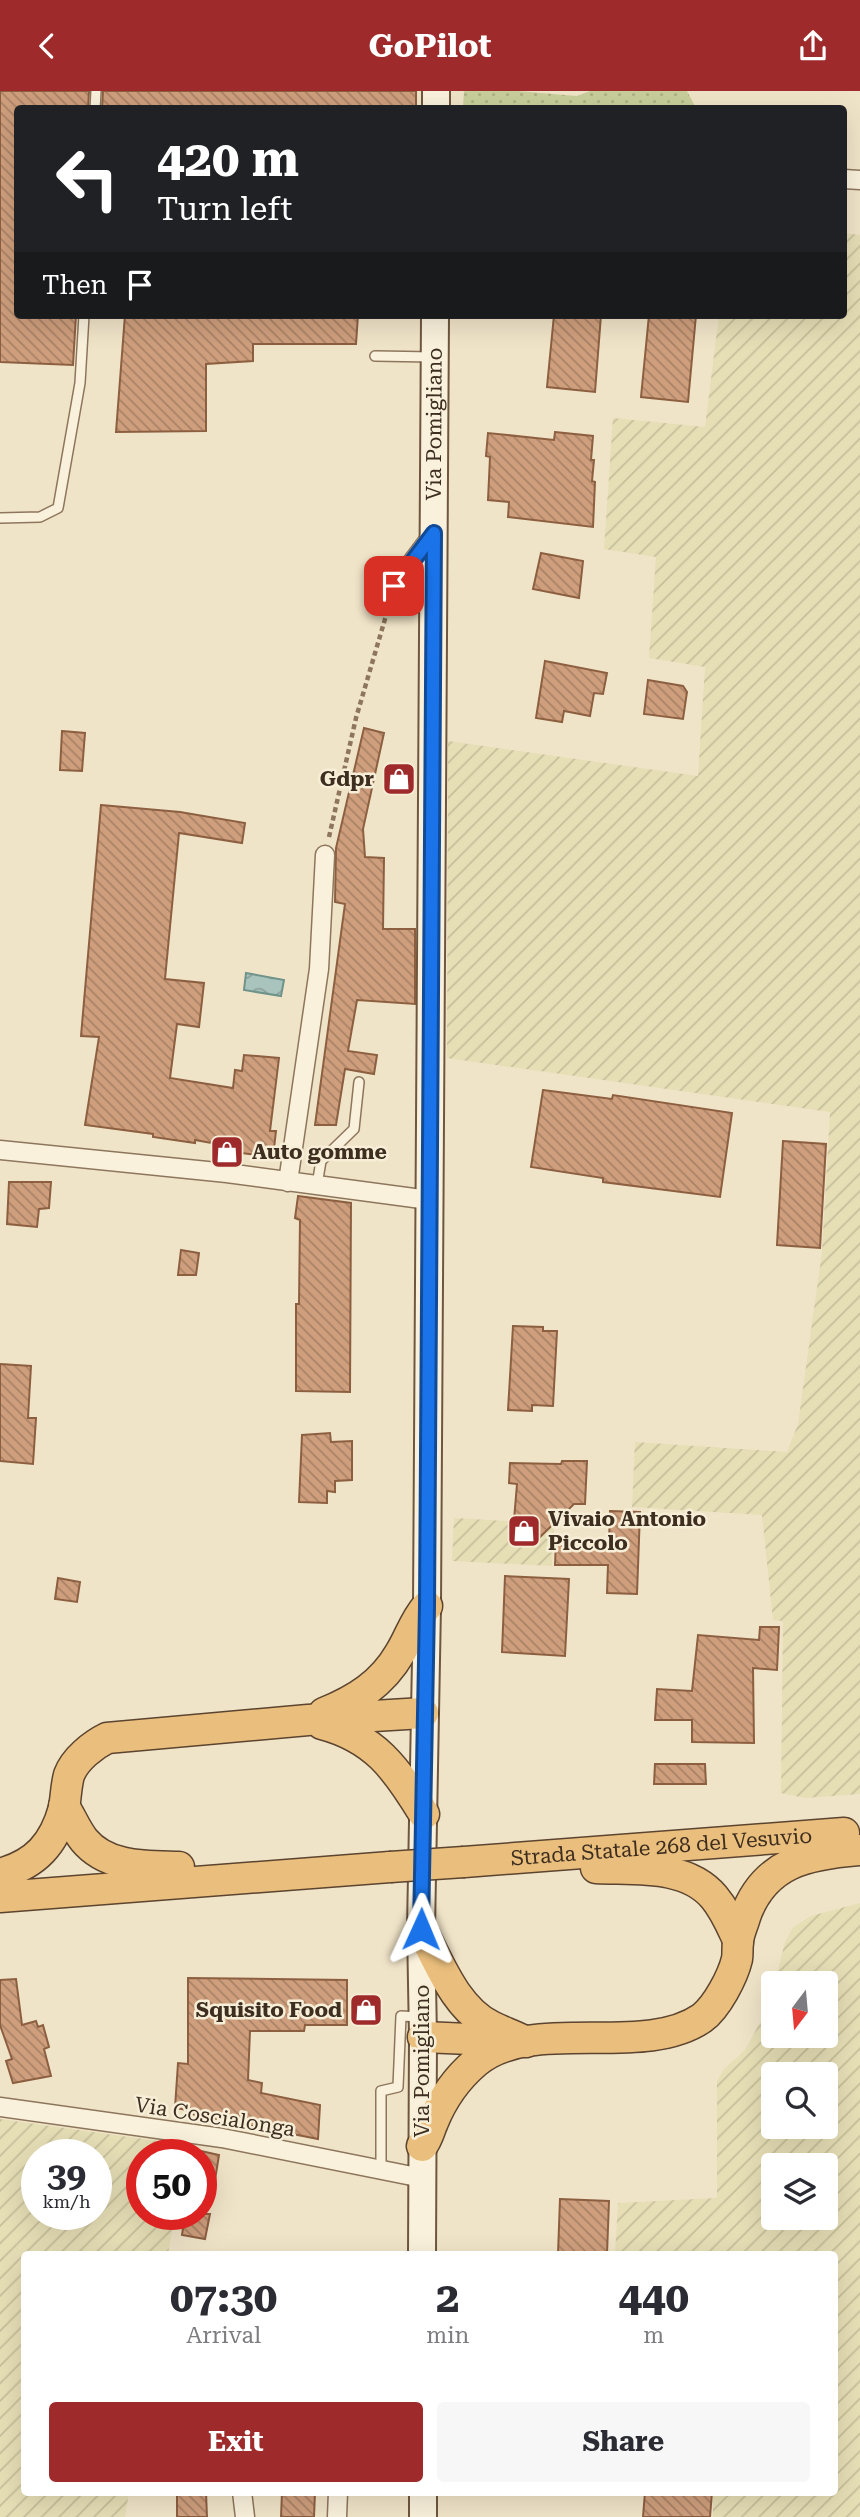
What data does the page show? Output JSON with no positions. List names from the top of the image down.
{
  "streets": {
    "highway": ["Strada Statale 268 del Vesuvio"],
    "main road": ["Via Pomigliano"],
    "street": ["Via Coscialonga"]
  },
  "crossings": [
    ["Via Pomigliano", "Via Coscialonga"]
  ],
  "places": {
    "shop": [
      "Gdpr",
      "Auto gomme",
      "Vivaio Antonio Piccolo",
      "Squisito Food"
    ]
  },
  "north": "bottom",
  "page": {
    "header": "GoPilot",
    "turn": ["420 m", "Turn left"],
    "then": "Then",
    "speed": "39 km/h",
    "limit": "50",
    "eta": [
      "07:30",
      "Arrival",
      "2",
      "min",
      "440",
      "m"
    ],
    "buttons": ["Exit", "Share"]
  }
}
